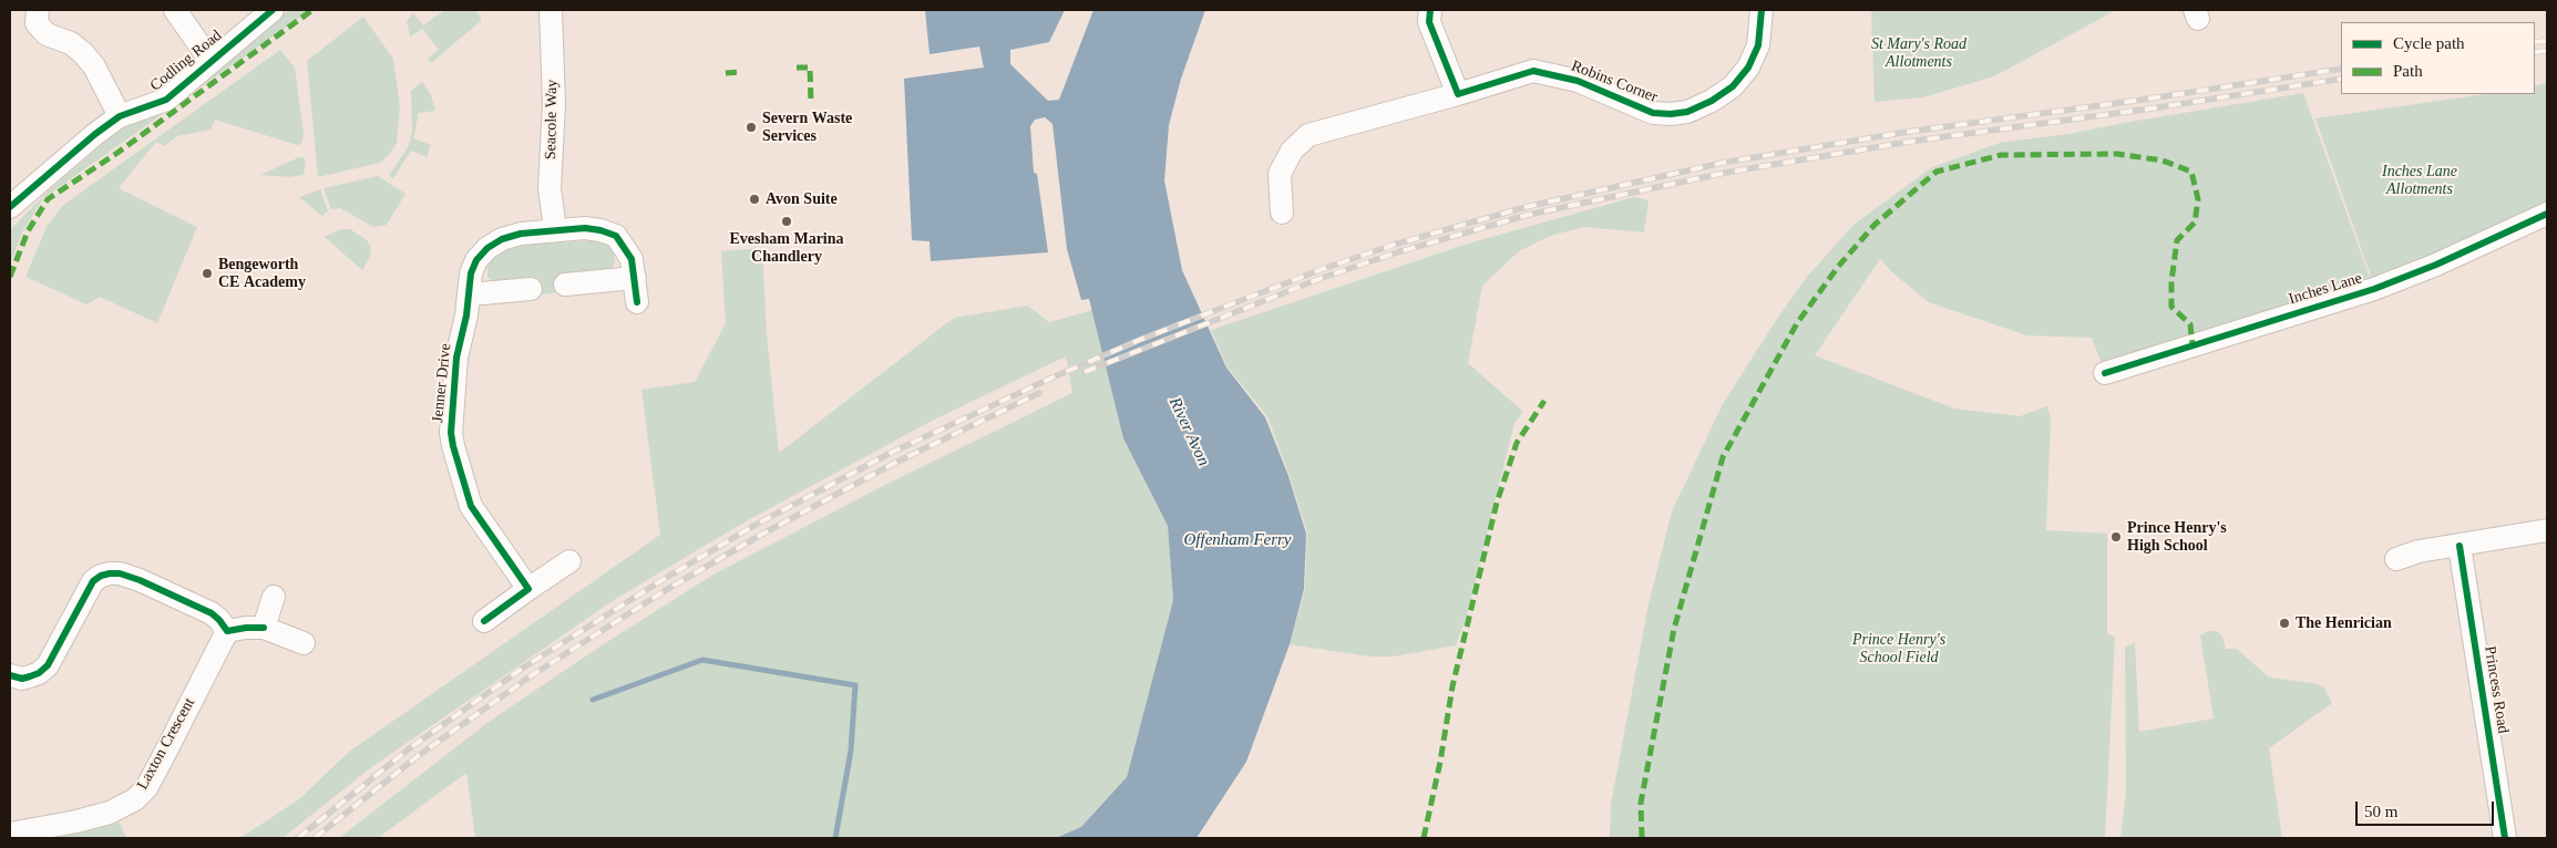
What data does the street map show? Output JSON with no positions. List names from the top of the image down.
{
  "streets": {
    "street": [
      "Codling Road",
      "Robins Corner",
      "Seacole Way",
      "Inches Lane",
      "Jenner Drive",
      "Princess Road",
      "Laxton Crescent"
    ]
  },
  "crossings": [
    ["Seacole Way", "Jenner Drive"]
  ],
  "water": ["River Avon", "Offenham Ferry"],
  "parks": ["St Mary's Road Allotments", "Inches Lane Allotments", "Prince Henry's School Field"],
  "places": [
    "Severn Waste Services",
    "Avon Suite",
    "Evesham Marina Chandlery",
    "Bengeworth CE Academy",
    "Prince Henry's High School",
    "The Henrician"
  ],
  "legend": ["Cycle path", "Path"],
  "scale_bar": "50 m"
}
